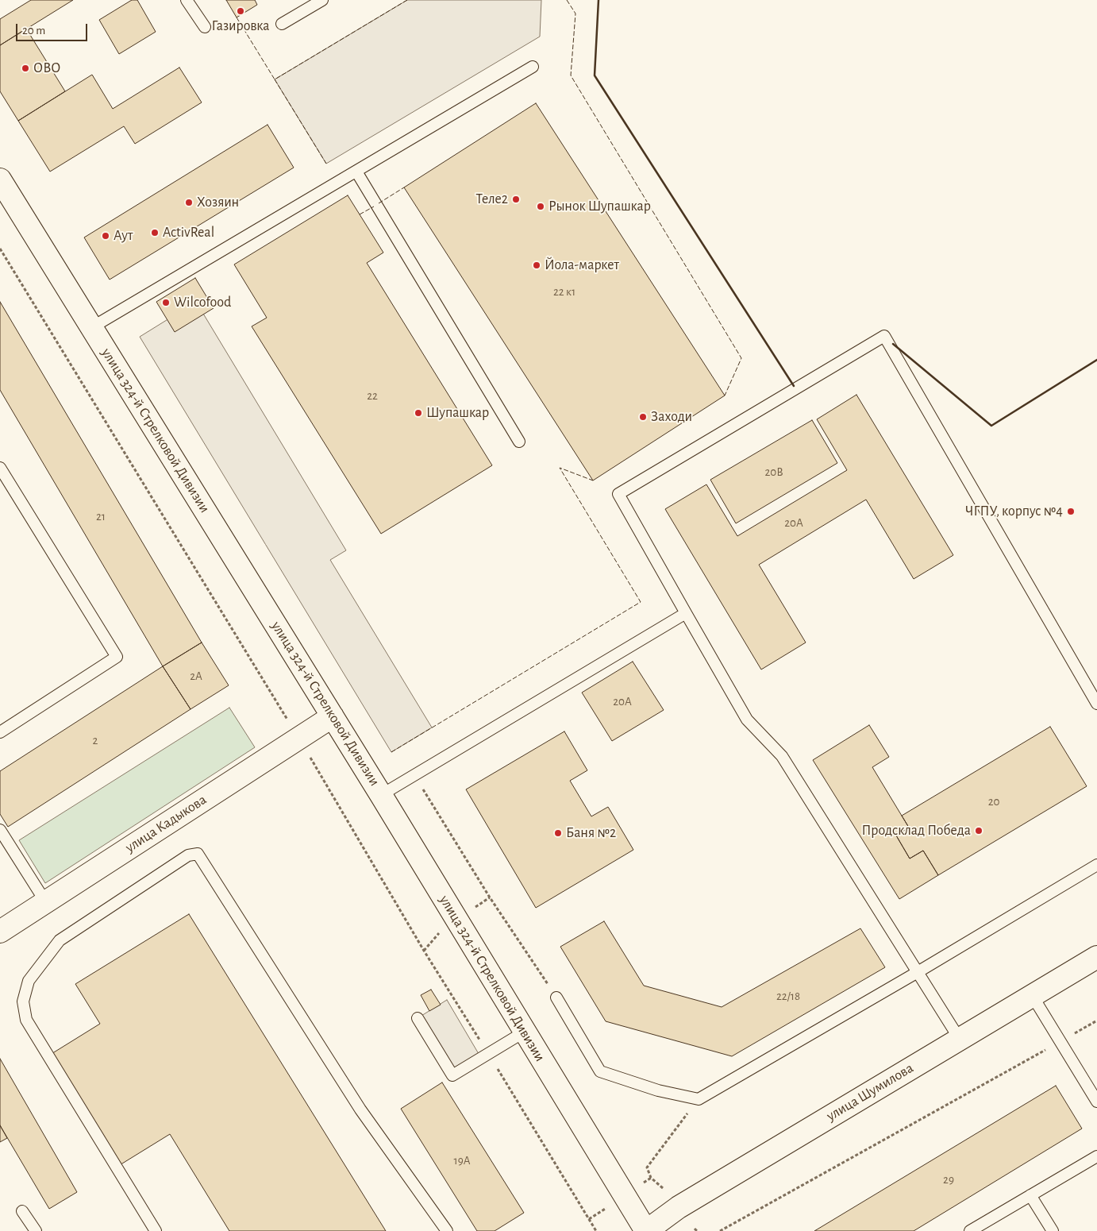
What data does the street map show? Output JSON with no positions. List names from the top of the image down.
{
  "streets": {
    "street": ["улица 324-й Стрелковой Дивизии", "улица Кадыкова", "улица Шумилова"]
  },
  "crossings": [
    ["улица 324-й Стрелковой Дивизии", "улица Кадыкова"],
    ["улица 324-й Стрелковой Дивизии", "улица Шумилова"]
  ],
  "places": [
    "Газировка",
    "ОВО",
    "Теле2",
    "Хозяин",
    "Рынок Шупашкар",
    "ActivReal",
    "Аут",
    "Йола-маркет",
    "Wilcofood",
    "Шупашкар",
    "Заходи",
    "ЧГПУ, корпус №4",
    "Продсклад Победа",
    "Баня №2"
  ],
  "house_numbers": [
    "22 к1",
    "22",
    "20В",
    "21",
    "20А",
    "2А",
    "20А",
    "2",
    "20",
    "22/18",
    "19А",
    "29"
  ],
  "scale_bar": "20 m"
}
